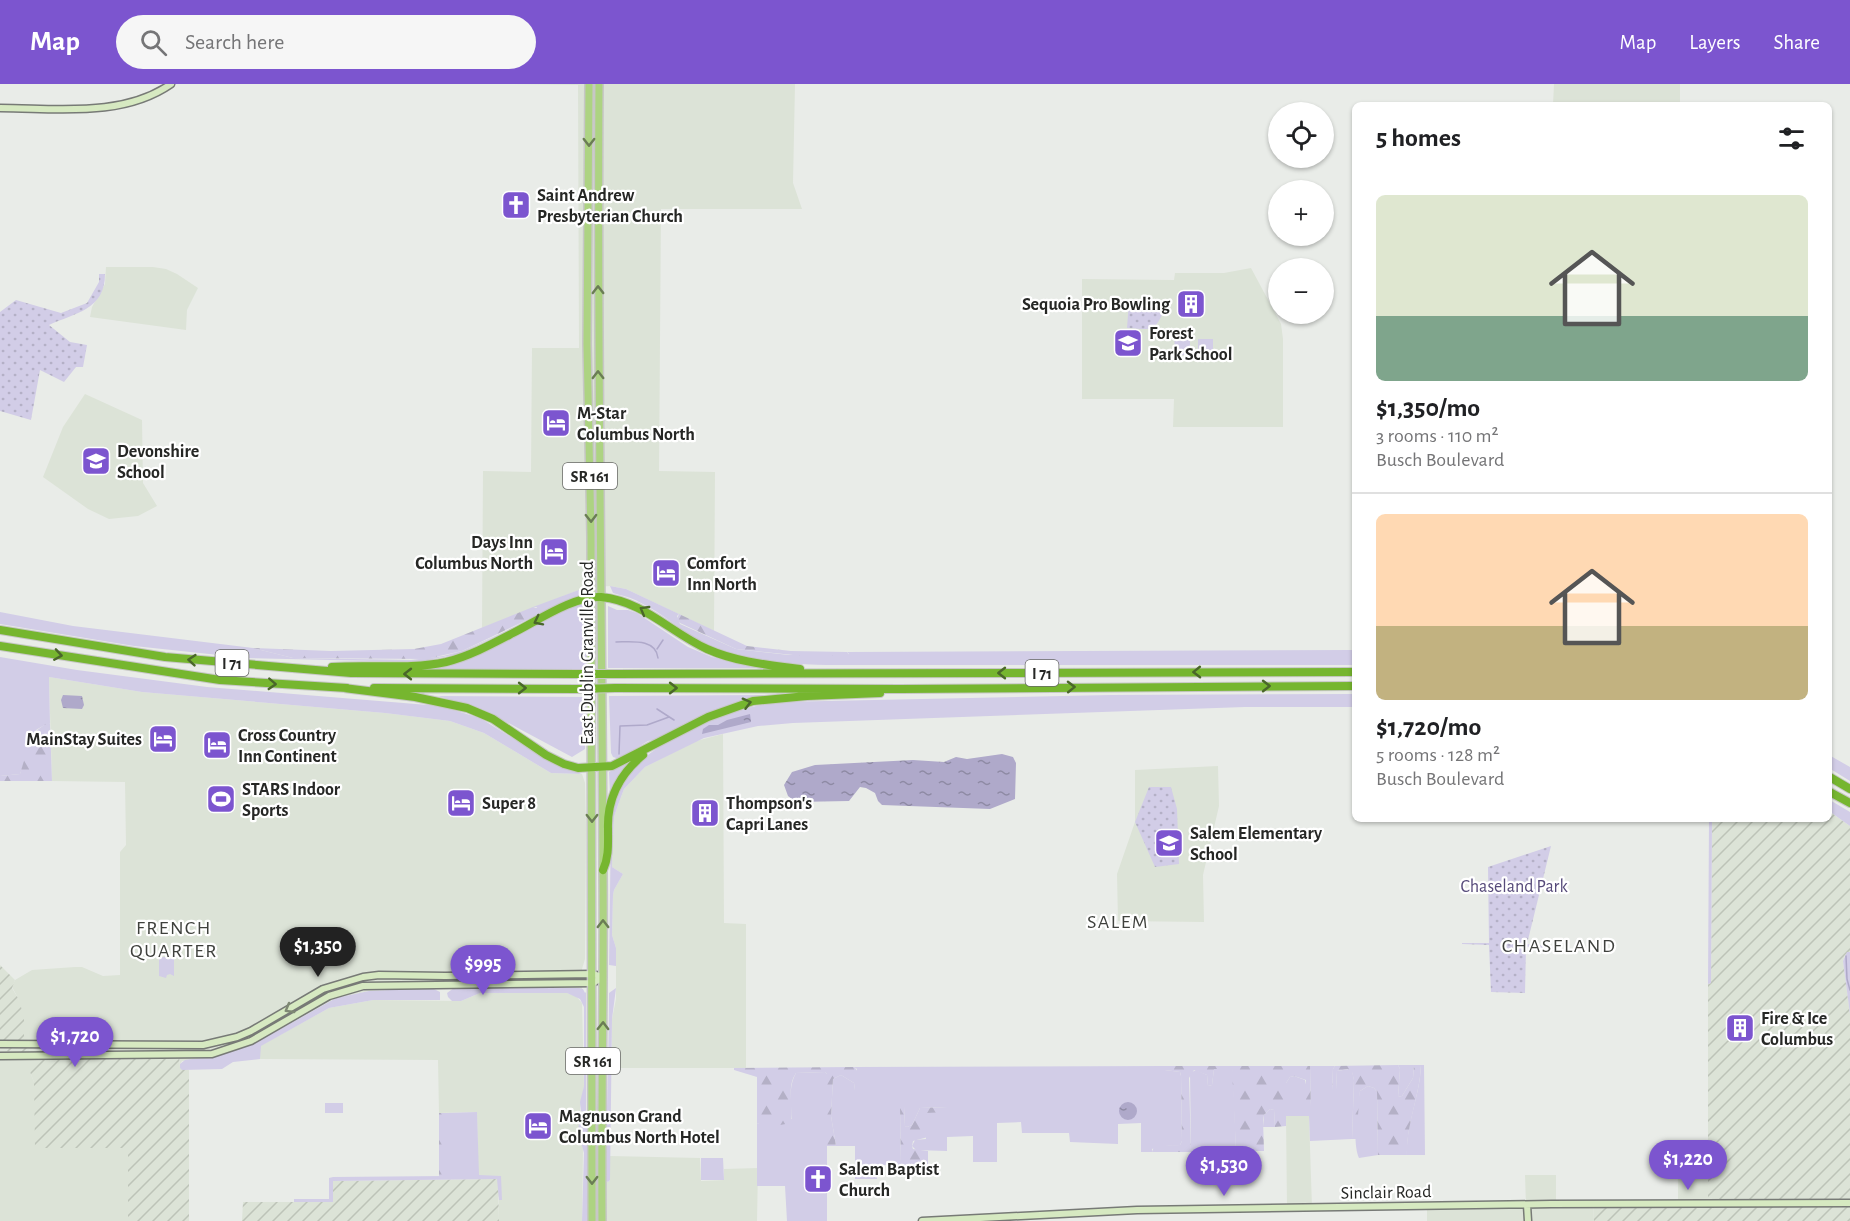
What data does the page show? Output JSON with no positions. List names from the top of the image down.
{
  "streets": {
    "highway": ["I 71"],
    "main road": ["SR 161", "East Dublin Granville Road", "Sinclair Road"]
  },
  "districts": ["SALEM", "FRENCH QUARTER", "CHASELAND"],
  "parks": ["Chaseland Park"],
  "places": {
    "church": ["Saint Andrew Presbyterian Church", "Salem Baptist Church"],
    "building": ["Sequoia Pro Bowling", "Thompson's Capri Lanes", "Fire & Ice Columbus"],
    "school or university": ["Forest Park School", "Devonshire School", "Salem Elementary School"],
    "hotel": [
      "M-Star Columbus North",
      "Days Inn Columbus North",
      "Comfort Inn North",
      "MainStay Suites",
      "Cross Country Inn Continent",
      "Super 8",
      "Magnuson Grand Columbus North Hotel"
    ],
    "sports": ["STARS Indoor Sports"]
  },
  "page": {
    "header": "Map",
    "search": "Search here",
    "nav": ["Map", "Layers", "Share"],
    "map_buttons": ["+", "−"],
    "heading": "5 homes",
    "list": [
      {
        "name": "$1,350/mo",
        "note": "3 rooms · 110 m² · Busch Boulevard"
      },
      {
        "name": "$1,720/mo",
        "note": "5 rooms · 128 m² · Busch Boulevard"
      }
    ],
    "price": [
      "$1,350",
      "$995",
      "$1,720",
      "$1,220",
      "$1,530"
    ]
  }
}
